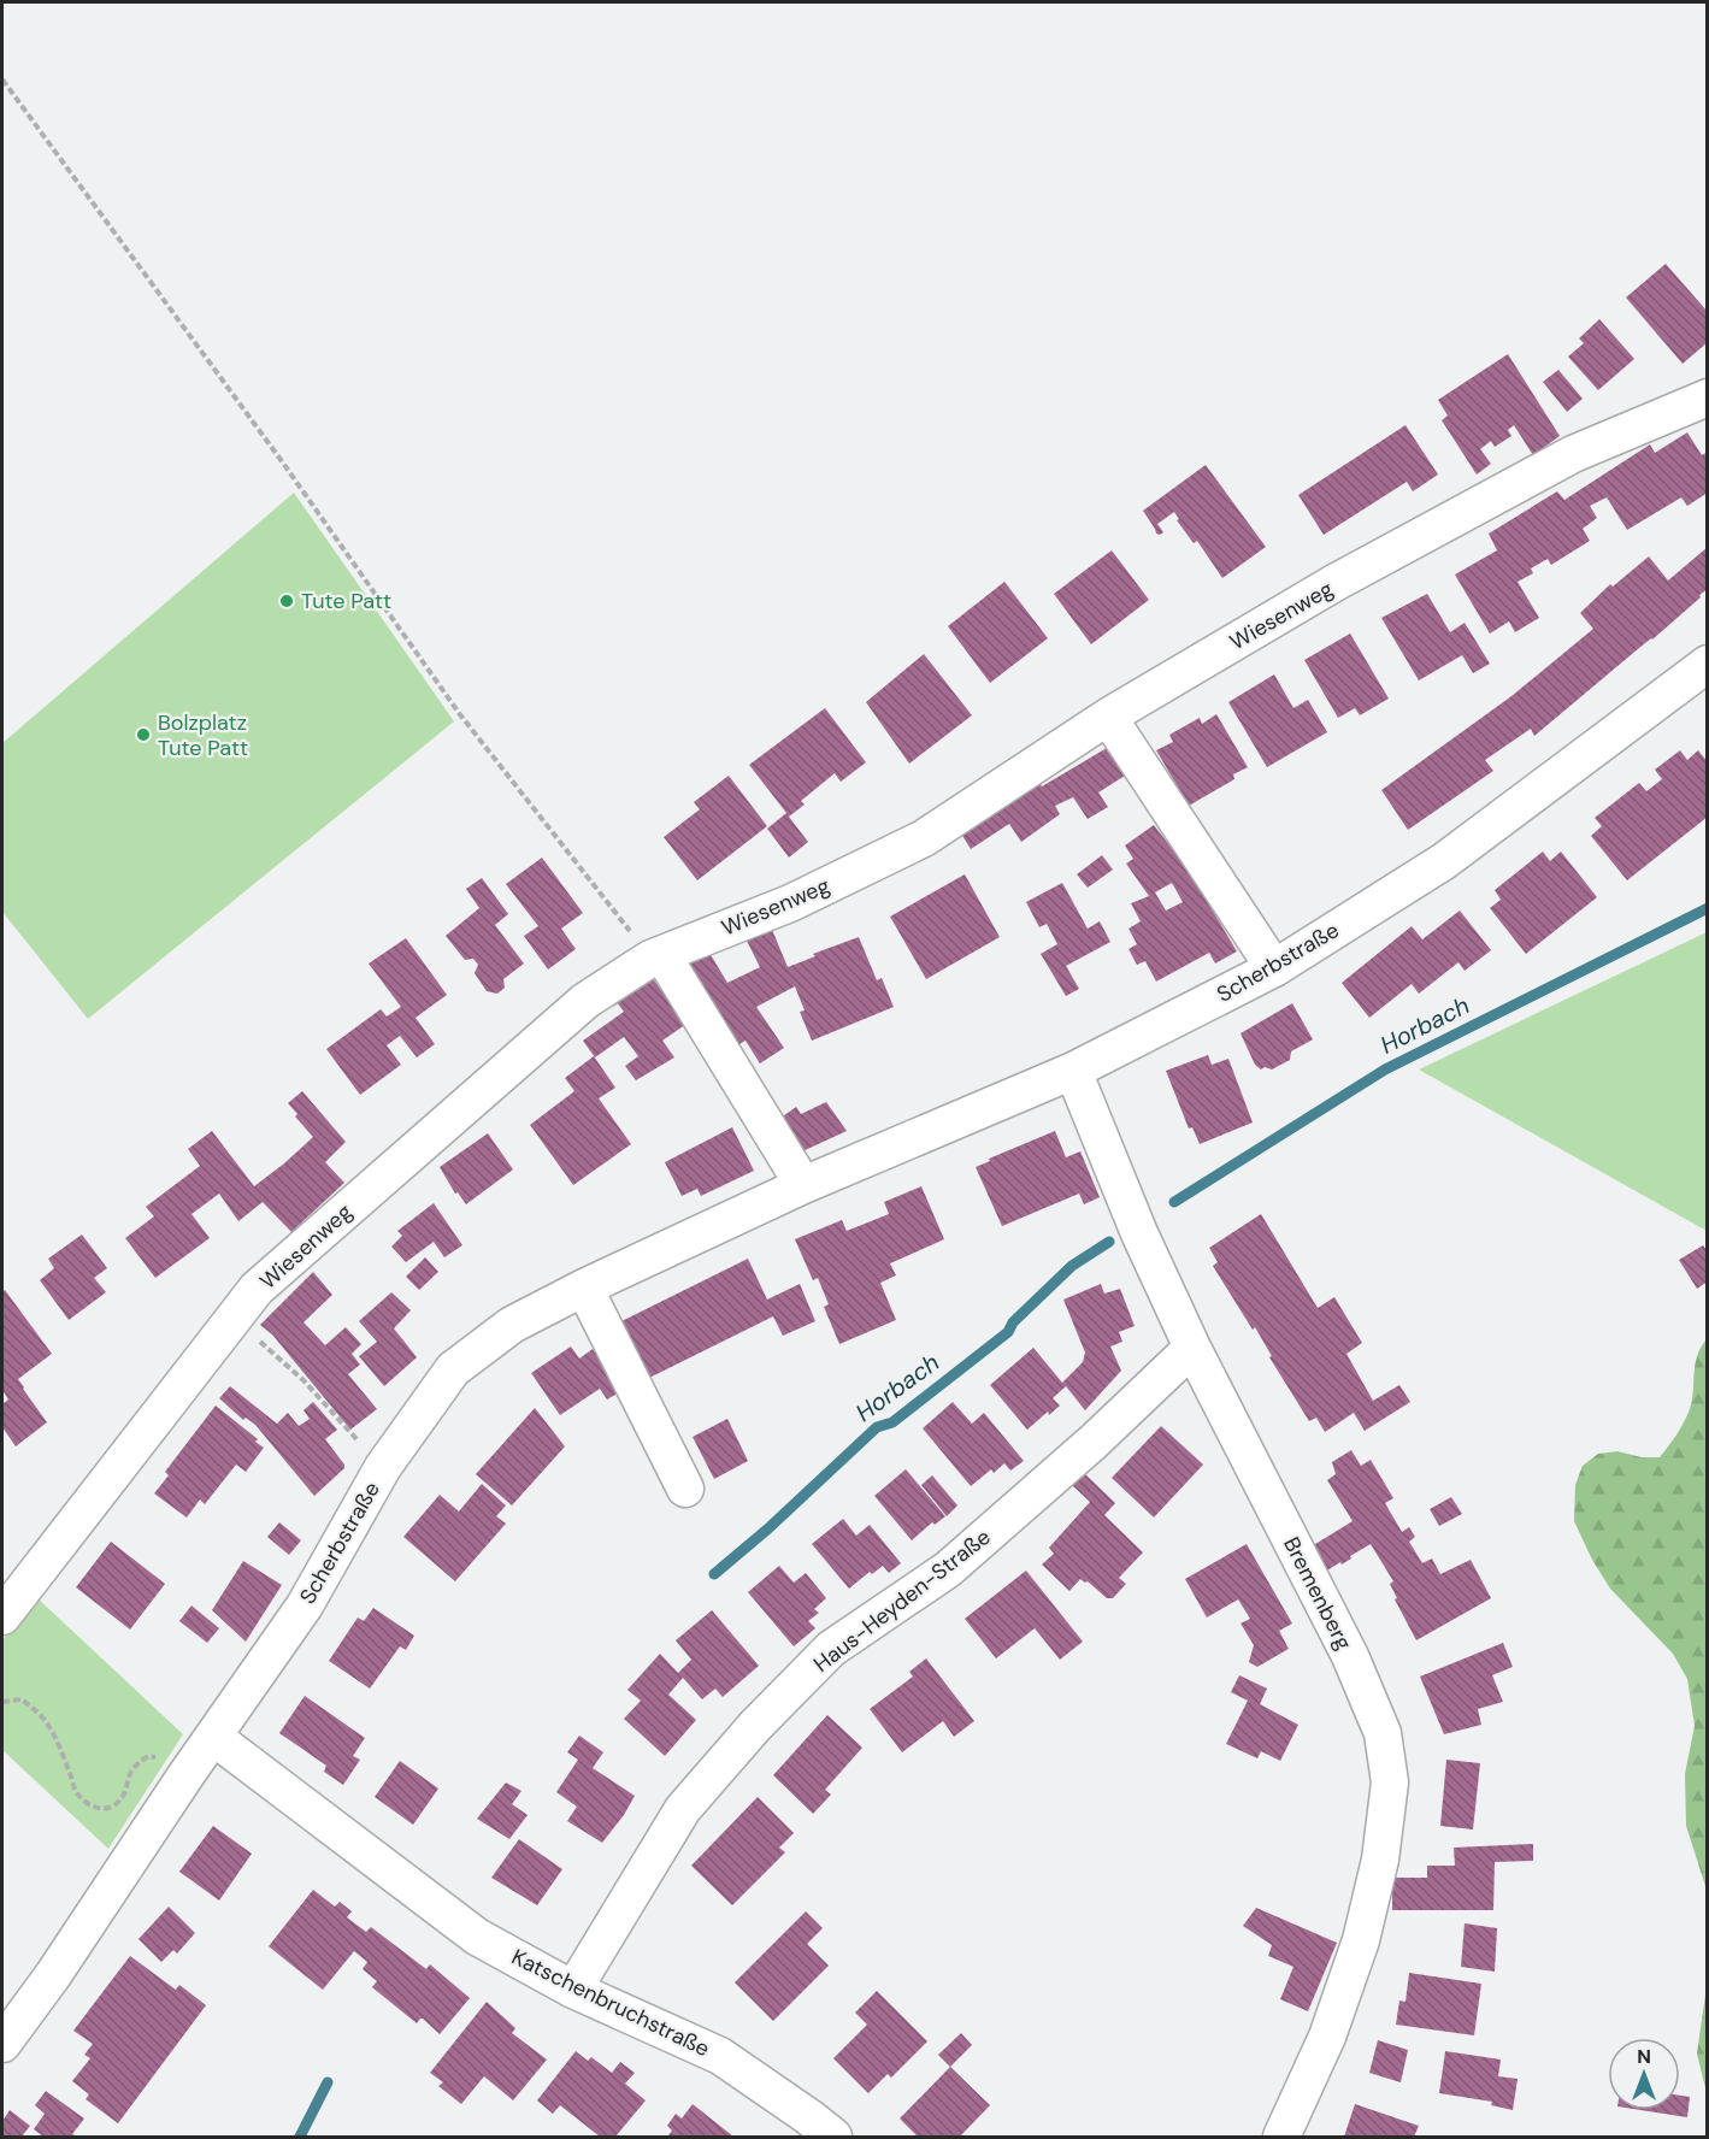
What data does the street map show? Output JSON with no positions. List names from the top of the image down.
{
  "streets": {
    "street": [
      "Wiesenweg",
      "Scherbstraße",
      "Bremenberg",
      "Haus-Heyden-Straße",
      "Katschenbruchstraße"
    ]
  },
  "crossings": [
    ["Scherbstraße", "Bremenberg"],
    ["Scherbstraße", "Katschenbruchstraße"],
    ["Bremenberg", "Haus-Heyden-Straße"],
    ["Haus-Heyden-Straße", "Katschenbruchstraße"]
  ],
  "water": ["Horbach"],
  "places": ["Tute Patt", "Bolzplatz Tute Patt"],
  "north": "top"
}
